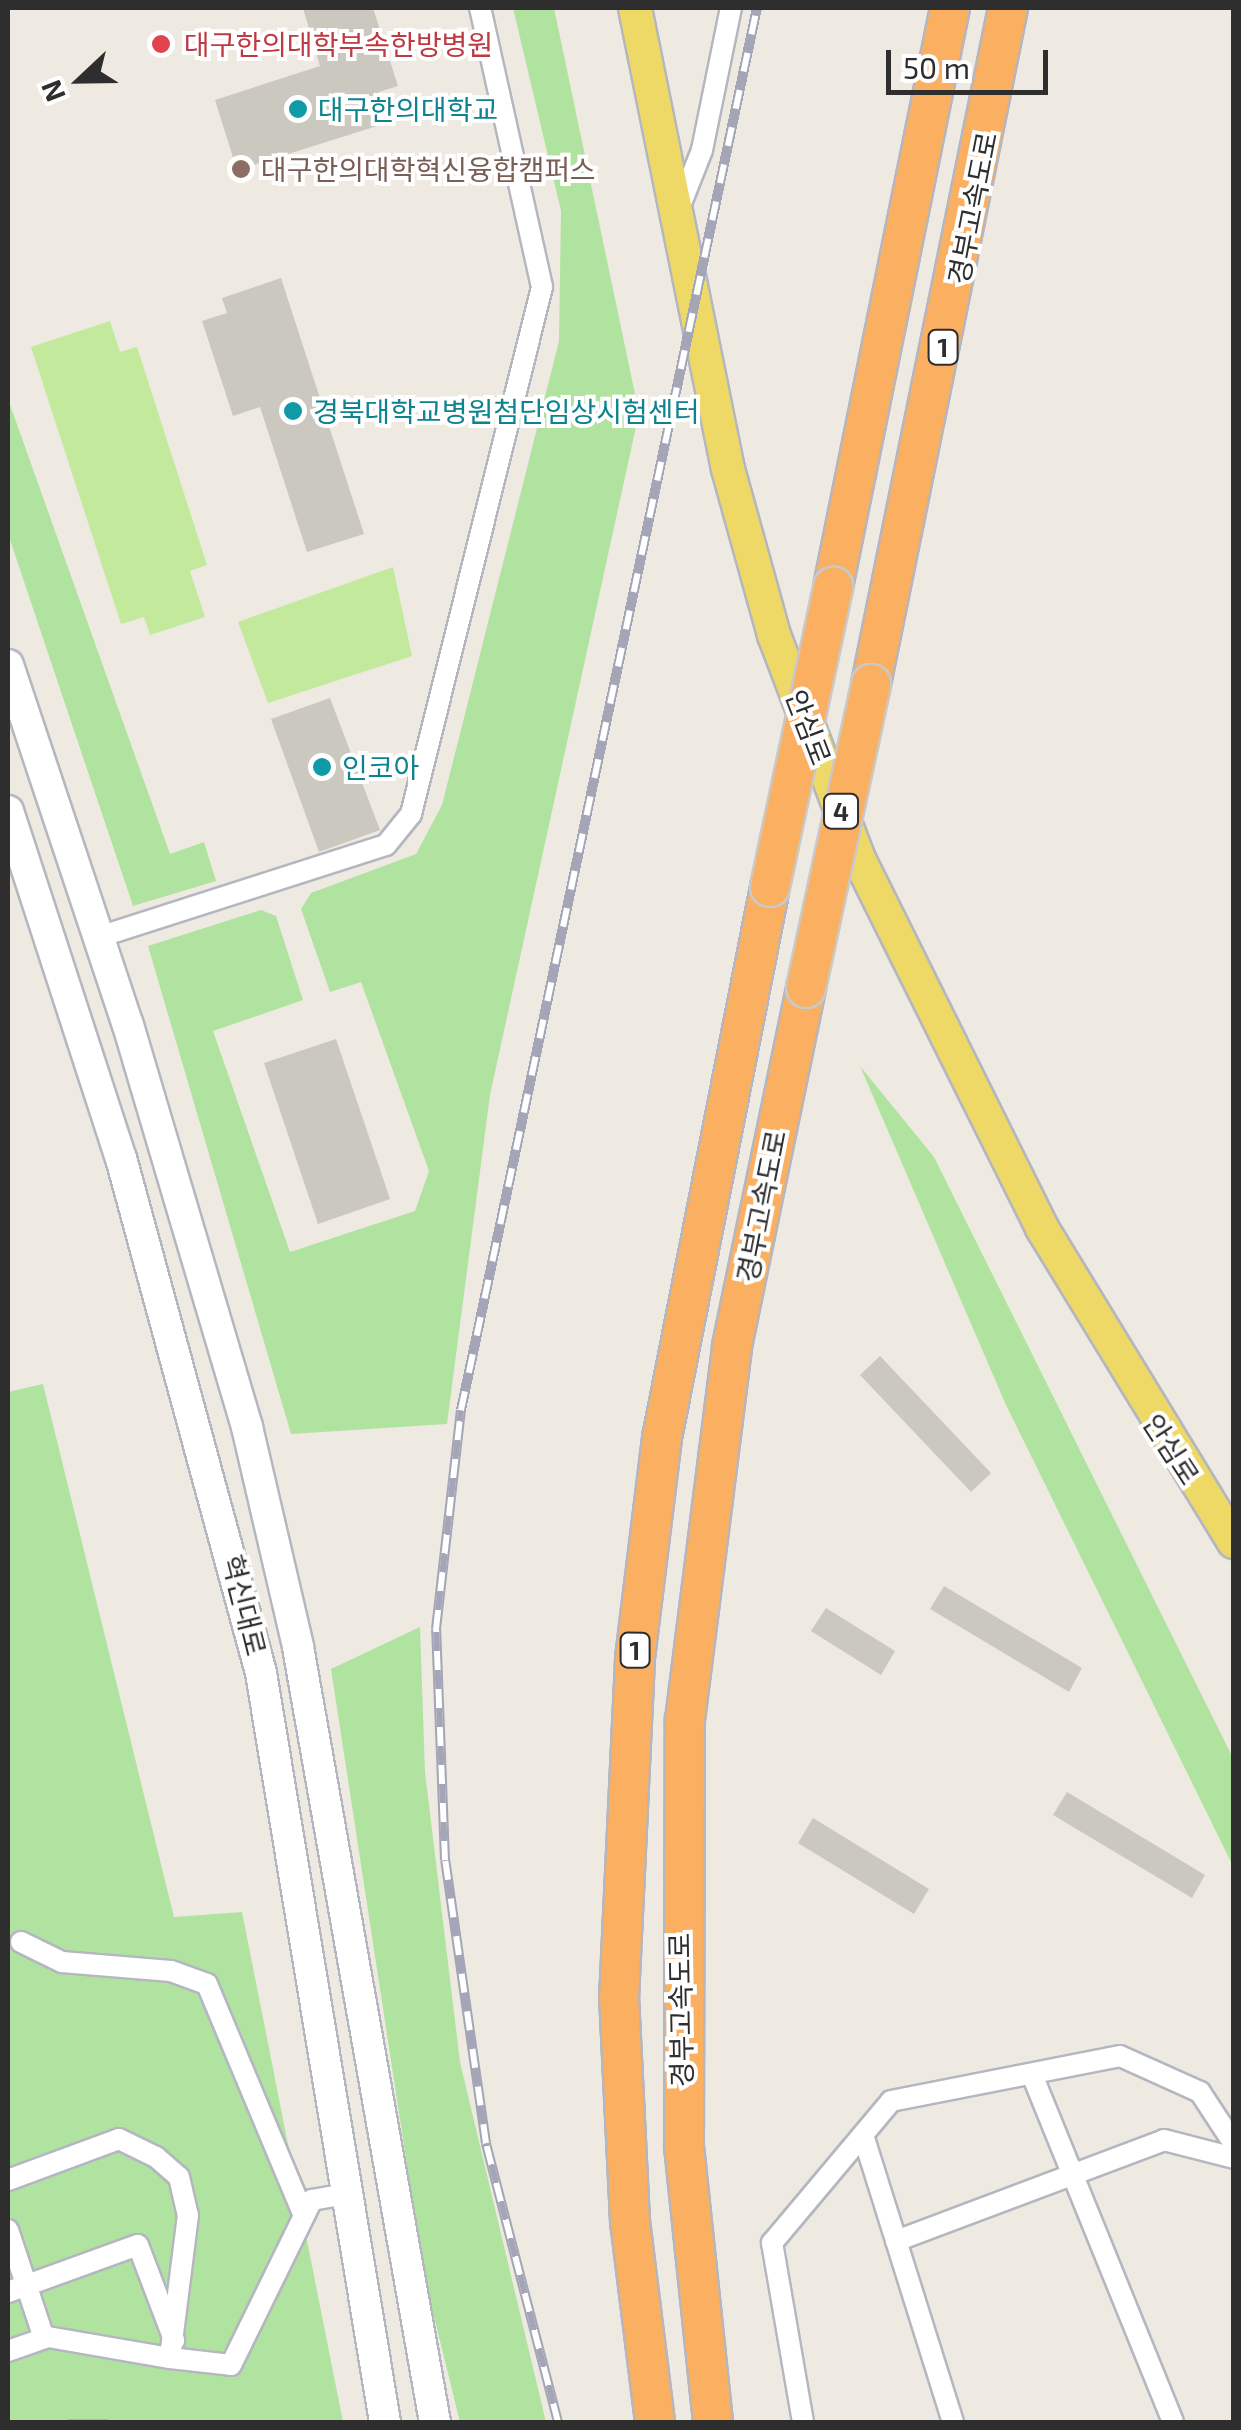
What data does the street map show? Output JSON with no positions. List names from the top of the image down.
{
  "streets": {
    "highway": ["경부고속도로", "1"],
    "main road": ["안심로", "4", "혁신대로"]
  },
  "places": [
    "대구한의대학부속한방병원",
    "대구한의대학교",
    "대구한의대학혁신융합캠퍼스",
    "경북대학교병원첨단임상시험센터",
    "인코아"
  ],
  "scale_bar": "50 m",
  "north": "left"
}
